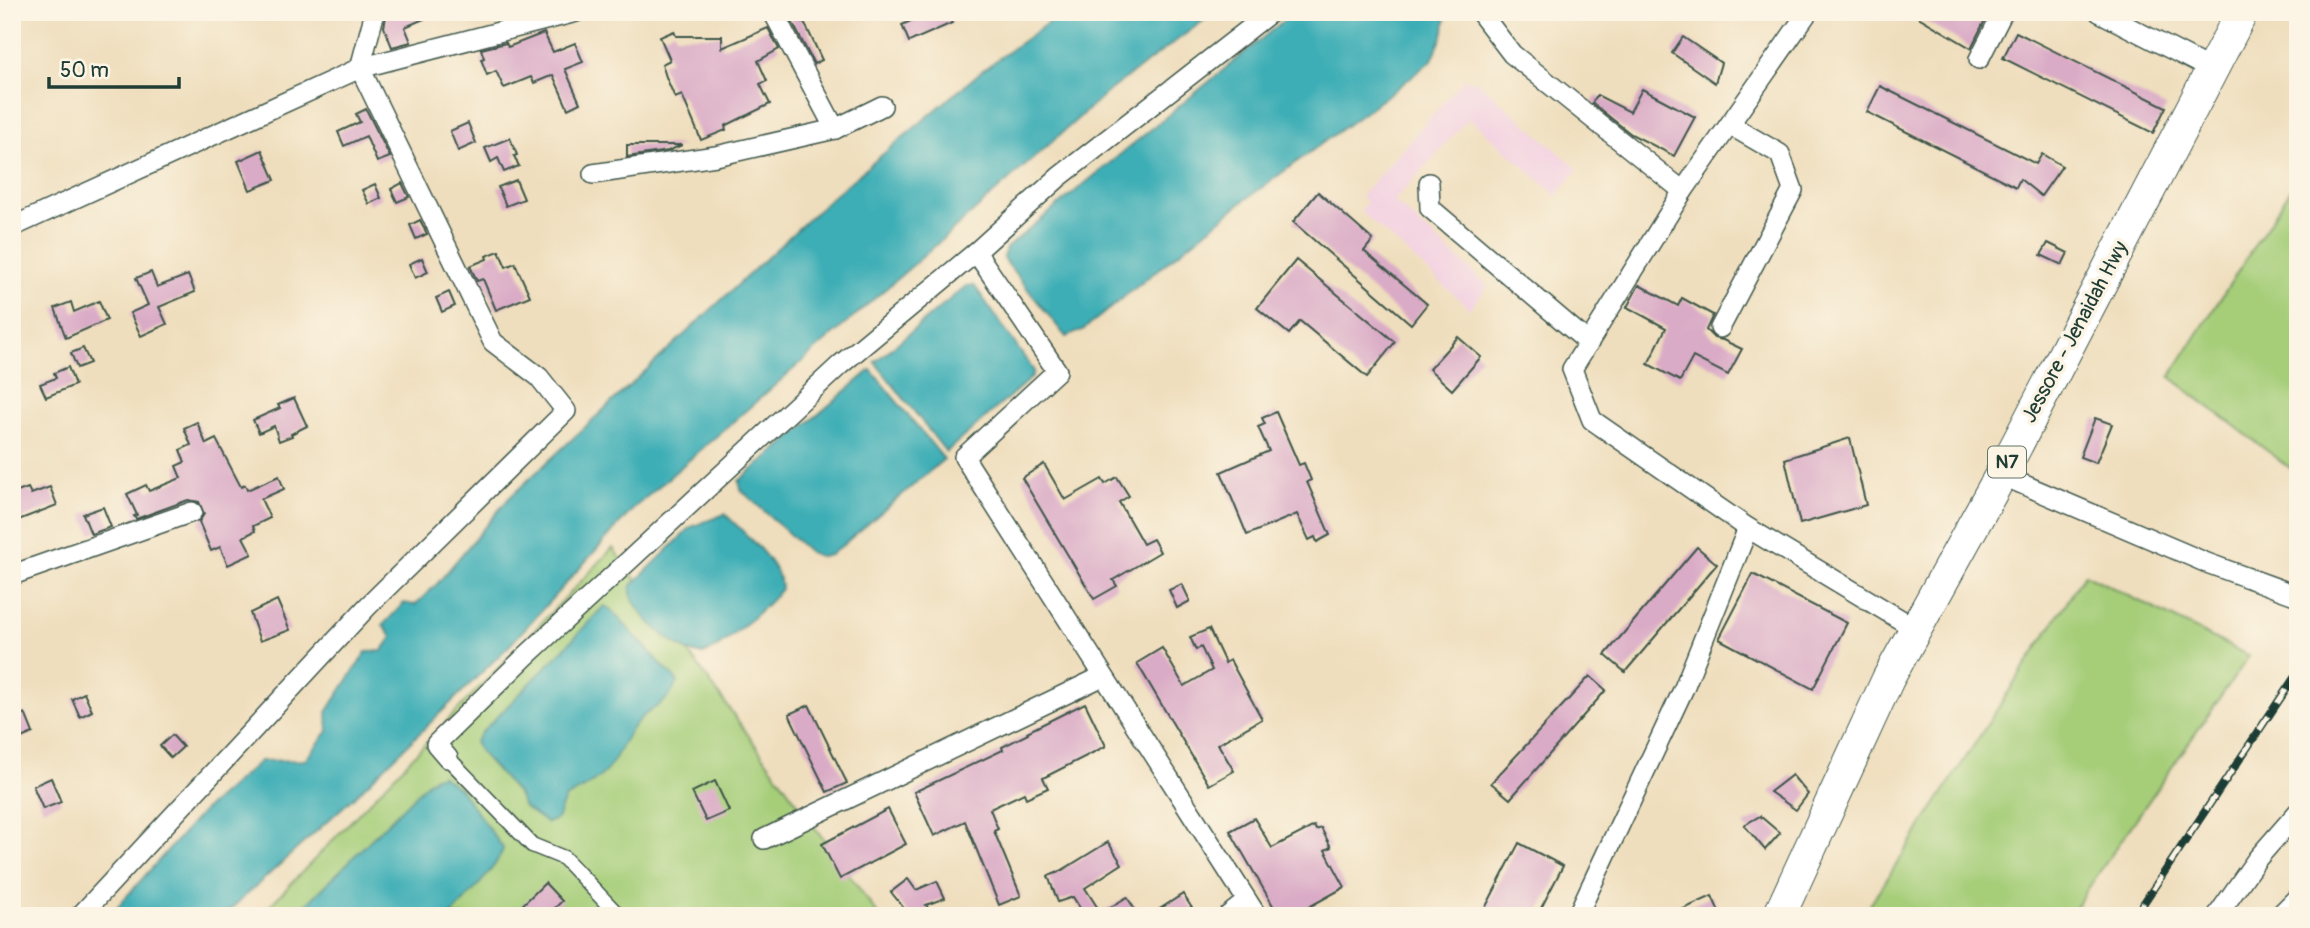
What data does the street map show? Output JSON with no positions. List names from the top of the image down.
{
  "streets": {
    "highway": ["Jessore - Jenaidah Hwy", "N7"]
  },
  "scale_bar": "50 m"
}
